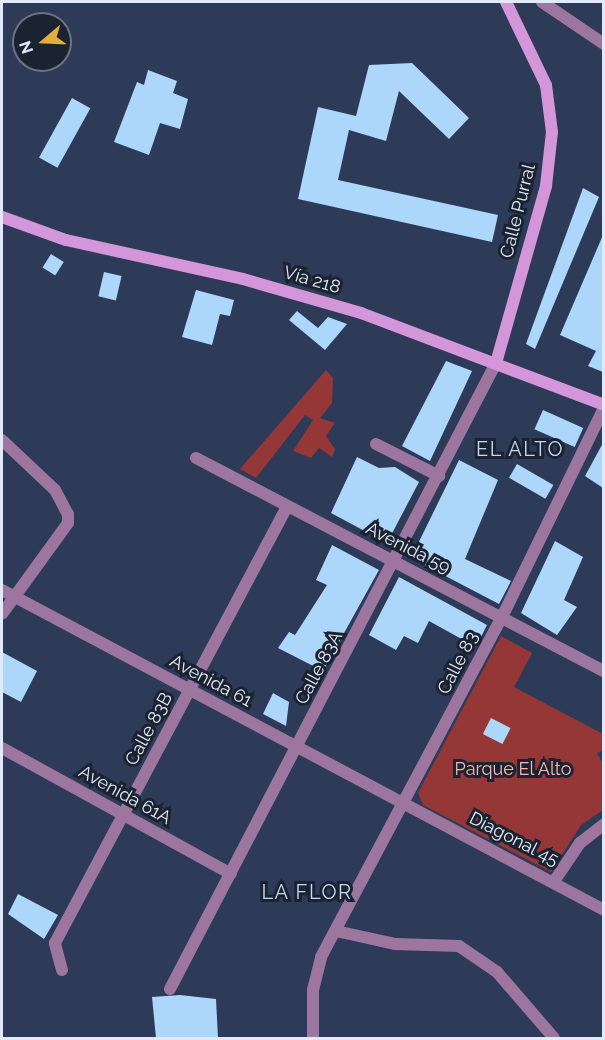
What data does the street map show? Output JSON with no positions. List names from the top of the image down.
{
  "streets": {
    "main road": ["Calle Purral", "Vía 218"],
    "street": [
      "Avenida 59",
      "Calle 83",
      "Calle 83A",
      "Avenida 61",
      "Calle 83B",
      "Avenida 61A",
      "Diagonal 45"
    ]
  },
  "crossings": [
    ["Calle Purral", "Vía 218"],
    ["Calle Purral", "Calle 83A"],
    ["Vía 218", "Calle 83"],
    ["Vía 218", "Calle 83A"],
    ["Avenida 59", "Calle 83"],
    ["Avenida 59", "Calle 83A"],
    ["Avenida 59", "Calle 83B"],
    ["Calle 83", "Avenida 61"],
    ["Calle 83", "Diagonal 45"],
    ["Calle 83A", "Avenida 61"],
    ["Calle 83A", "Avenida 61A"],
    ["Avenida 61", "Calle 83B"],
    ["Avenida 61", "Diagonal 45"],
    ["Calle 83B", "Avenida 61A"]
  ],
  "districts": ["EL ALTO", "LA FLOR"],
  "parks": ["Parque El Alto"],
  "north": "left"
}
